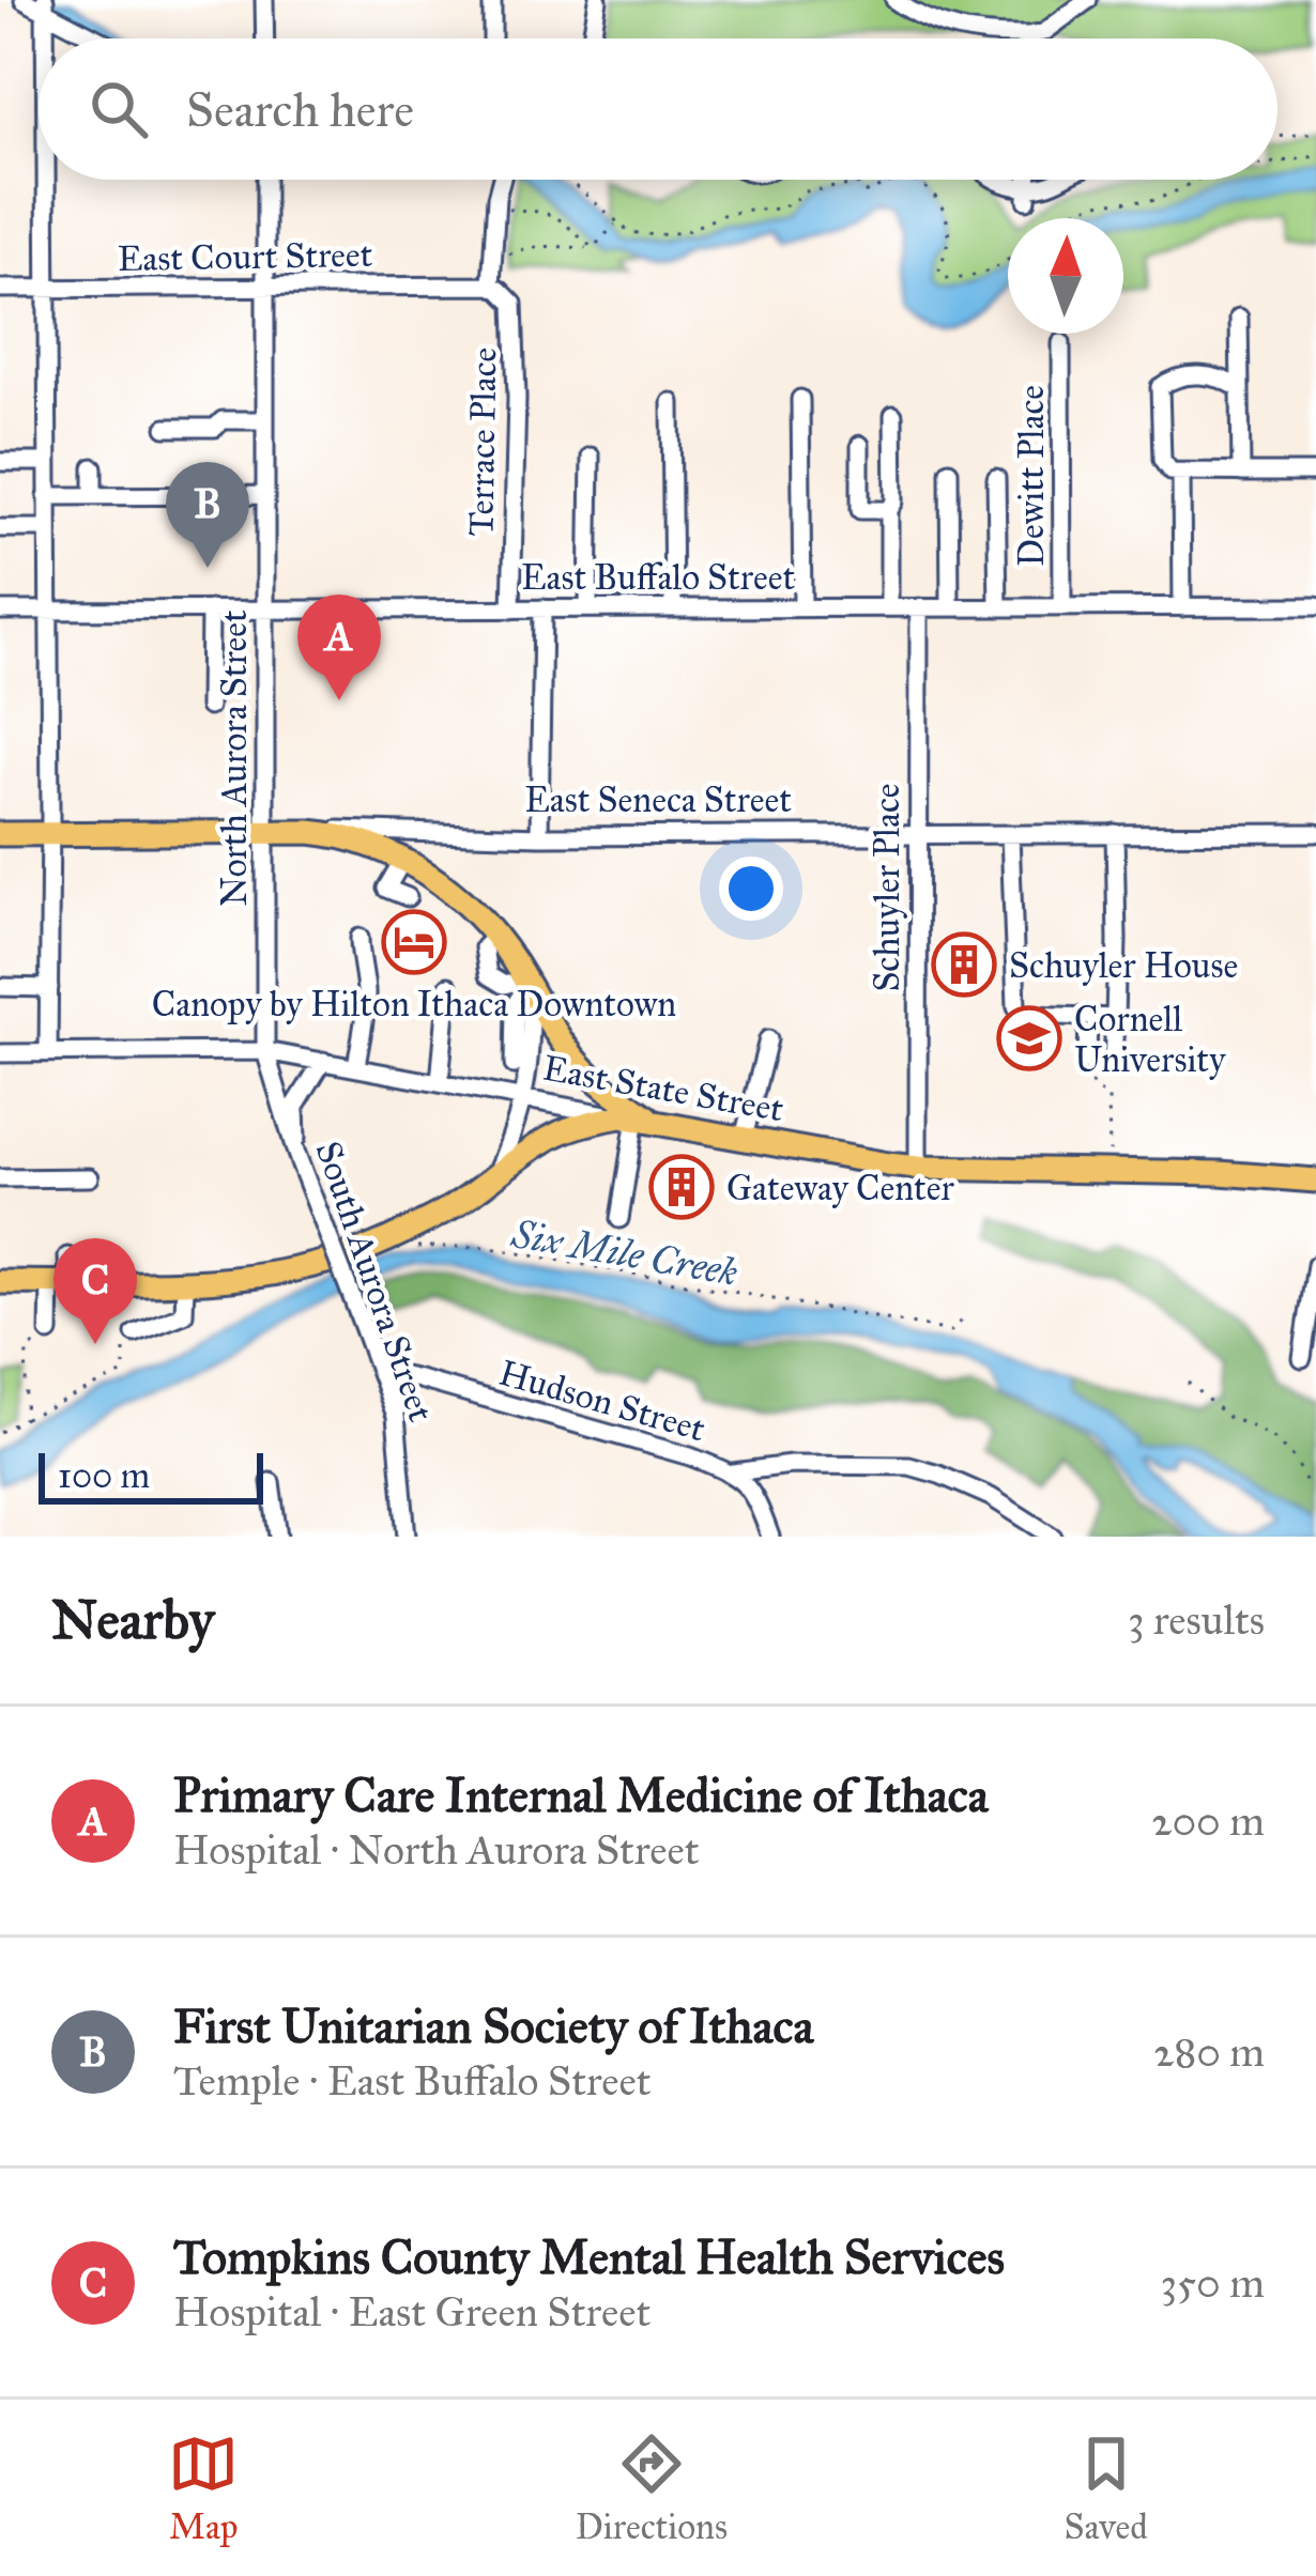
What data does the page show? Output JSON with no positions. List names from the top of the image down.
{
  "streets": {
    "highway": ["East Seneca Street", "East State Street"],
    "street": [
      "East Court Street",
      "Terrace Place",
      "Dewitt Place",
      "East Buffalo Street",
      "North Aurora Street",
      "Schuyler Place",
      "South Aurora Street",
      "Hudson Street"
    ]
  },
  "crossings": [
    ["East Court Street", "Terrace Place"],
    ["East Court Street", "North Aurora Street"],
    ["Terrace Place", "East Buffalo Street"],
    ["Dewitt Place", "East Buffalo Street"],
    ["East Buffalo Street", "North Aurora Street"],
    ["East Buffalo Street", "Schuyler Place"],
    ["North Aurora Street", "East Seneca Street"],
    ["North Aurora Street", "East State Street"],
    ["North Aurora Street", "South Aurora Street"],
    ["East Seneca Street", "Schuyler Place"],
    ["Schuyler Place", "East State Street"],
    ["East State Street", "South Aurora Street"],
    ["South Aurora Street", "Hudson Street"]
  ],
  "water": ["Six Mile Creek"],
  "places": {
    "hotel": ["Canopy by Hilton Ithaca Downtown"],
    "building": ["Schuyler House", "Gateway Center"],
    "school or university": ["Cornell University"]
  },
  "scale_bar": "100 m",
  "north": "top",
  "page": {
    "search": "Search here",
    "pins": ["B", "A", "C"],
    "scale": "100 m",
    "heading": ["Nearby", "3 results"],
    "list": [
      {
        "mark": "A",
        "name": "Primary Care Internal Medicine of Ithaca",
        "note": "Hospital · North Aurora Street",
        "value": "200 m"
      },
      {
        "mark": "B",
        "name": "First Unitarian Society of Ithaca",
        "note": "Temple · East Buffalo Street",
        "value": "280 m"
      },
      {
        "mark": "C",
        "name": "Tompkins County Mental Health Services",
        "note": "Hospital · East Green Street",
        "value": "350 m"
      }
    ],
    "nav": ["Map", "Directions", "Saved"]
  }
}
